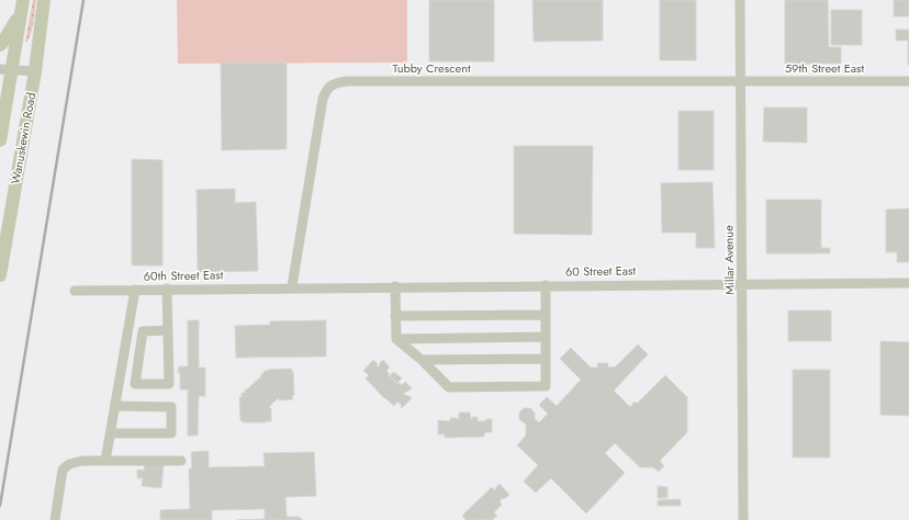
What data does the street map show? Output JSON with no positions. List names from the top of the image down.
{
  "streets": {
    "main road": ["Wanuskewin Road"],
    "street": [
      "Tubby Crescent",
      "59th Street East",
      "Millar Avenue",
      "60 Street East",
      "60th Street East"
    ]
  },
  "crossings": [
    ["Tubby Crescent", "59th Street East"],
    ["Tubby Crescent", "Millar Avenue"],
    ["Tubby Crescent", "60 Street East"],
    ["Tubby Crescent", "60th Street East"],
    ["59th Street East", "Millar Avenue"],
    ["Millar Avenue", "60 Street East"],
    ["60 Street East", "60th Street East"]
  ]
}
